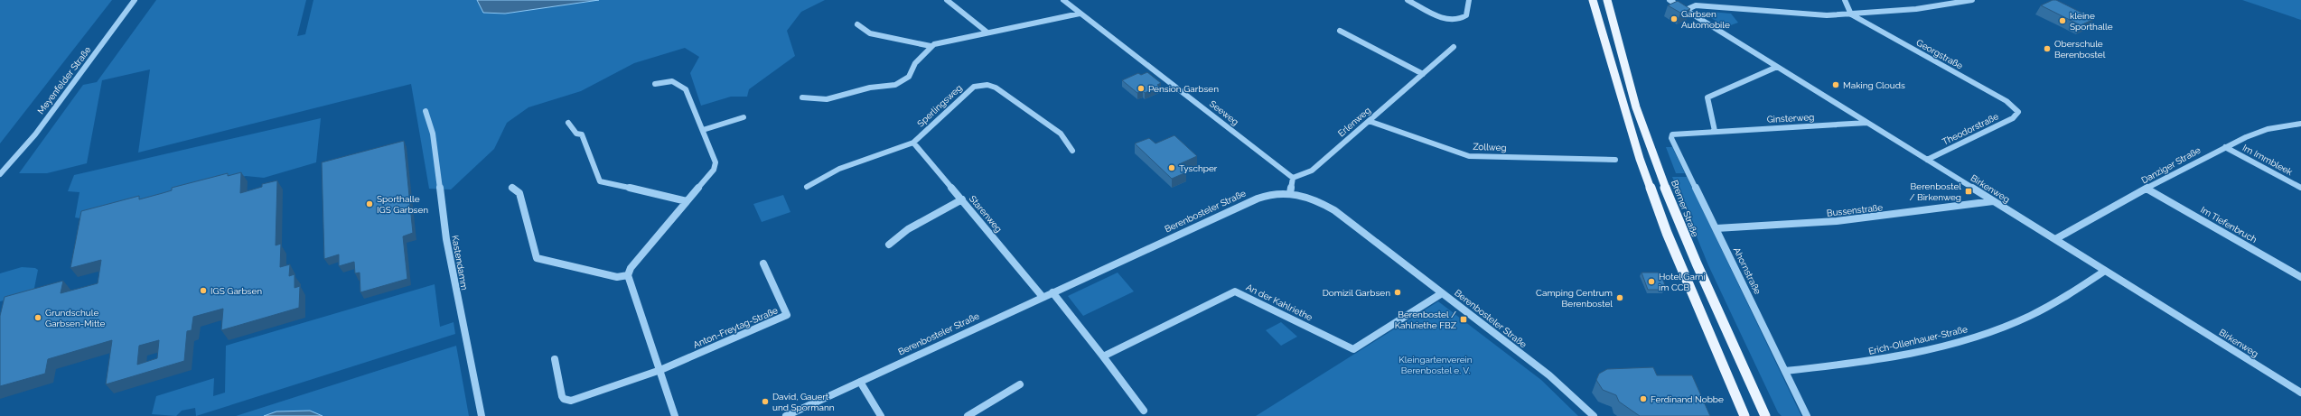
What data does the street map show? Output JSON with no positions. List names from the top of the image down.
{
  "streets": {
    "main road": ["Bremer Straße"],
    "street": [
      "Georgstraße",
      "Meyenfelder Straße",
      "Sperlingsweg",
      "Seeweg",
      "Ginsterweg",
      "Erlenweg",
      "Theodorstraße",
      "Zollweg",
      "Im Immbleek",
      "Danziger Straße",
      "Birkenweg",
      "Bussenstraße",
      "Berenbosteler Straße",
      "Starenweg",
      "Im Tiefenbruch",
      "Kastendamm",
      "Ahornstraße",
      "An der Kahlriethe",
      "Anton-Freytag-Straße",
      "Erich-Ollenhauer-Straße"
    ]
  },
  "crossings": [
    ["Georgstraße", "Theodorstraße"],
    ["Sperlingsweg", "Starenweg"],
    ["Seeweg", "Erlenweg"],
    ["Ginsterweg", "Birkenweg"],
    ["Ginsterweg", "Ahornstraße"],
    ["Erlenweg", "Zollweg"],
    ["Theodorstraße", "Birkenweg"],
    ["Im Immbleek", "Danziger Straße"],
    ["Danziger Straße", "Birkenweg"],
    ["Danziger Straße", "Im Tiefenbruch"],
    ["Birkenweg", "Bussenstraße"],
    ["Birkenweg", "Erich-Ollenhauer-Straße"],
    ["Bussenstraße", "Ahornstraße"],
    ["Berenbosteler Straße", "Starenweg"],
    ["Berenbosteler Straße", "An der Kahlriethe"],
    ["Ahornstraße", "Erich-Ollenhauer-Straße"]
  ],
  "parks": ["Kleingartenverein Berenbostel e. V."],
  "places": {
    "other": [
      "Garbsen Automobile",
      "kleine Sporthalle",
      "Oberschule Berenbostel",
      "Making Clouds",
      "Pension Garbsen",
      "Tyschper",
      "Sporthalle IGS Garbsen",
      "Hotel Garni im CCB",
      "IGS Garbsen",
      "Domizil Garbsen",
      "Camping Centrum Berenbostel",
      "Grundschule Garbsen-Mitte",
      "Ferdinand Nobbe",
      "David, Gauert und Spormann"
    ],
    "transit": ["Berenbostel / Birkenweg", "Berenbostel / Kahlriethe FBZ"]
  }
}
